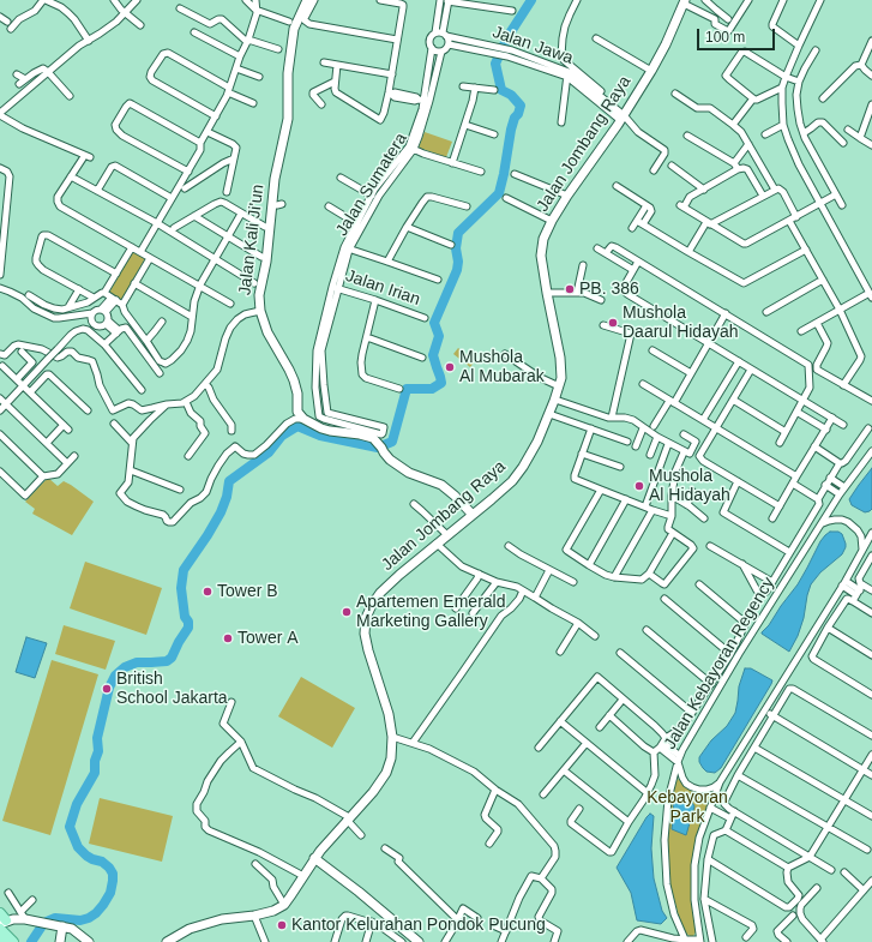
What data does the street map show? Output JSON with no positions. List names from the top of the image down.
{
  "streets": {
    "main road": ["Jalan Jombang Raya", "Jalan Kali Ji'un"],
    "street": [
      "Jalan Jawa",
      "Jalan Sumatera",
      "Jalan Irian",
      "Jalan Kebayoran Regency"
    ]
  },
  "crossings": [
    ["Jalan Jawa", "Jalan Jombang Raya"],
    ["Jalan Jawa", "Jalan Sumatera"],
    ["Jalan Sumatera", "Jalan Irian"]
  ],
  "parks": ["Kebayoran Park"],
  "places": [
    "PB. 386",
    "Mushola Daarul Hidayah",
    "Mushola Al Mubarak",
    "Mushola Al Hidayah",
    "Tower B",
    "Apartemen Emerald Marketing Gallery",
    "Tower A",
    "British School Jakarta",
    "Kantor Kelurahan Pondok Pucung"
  ],
  "scale_bar": "100 m"
}
